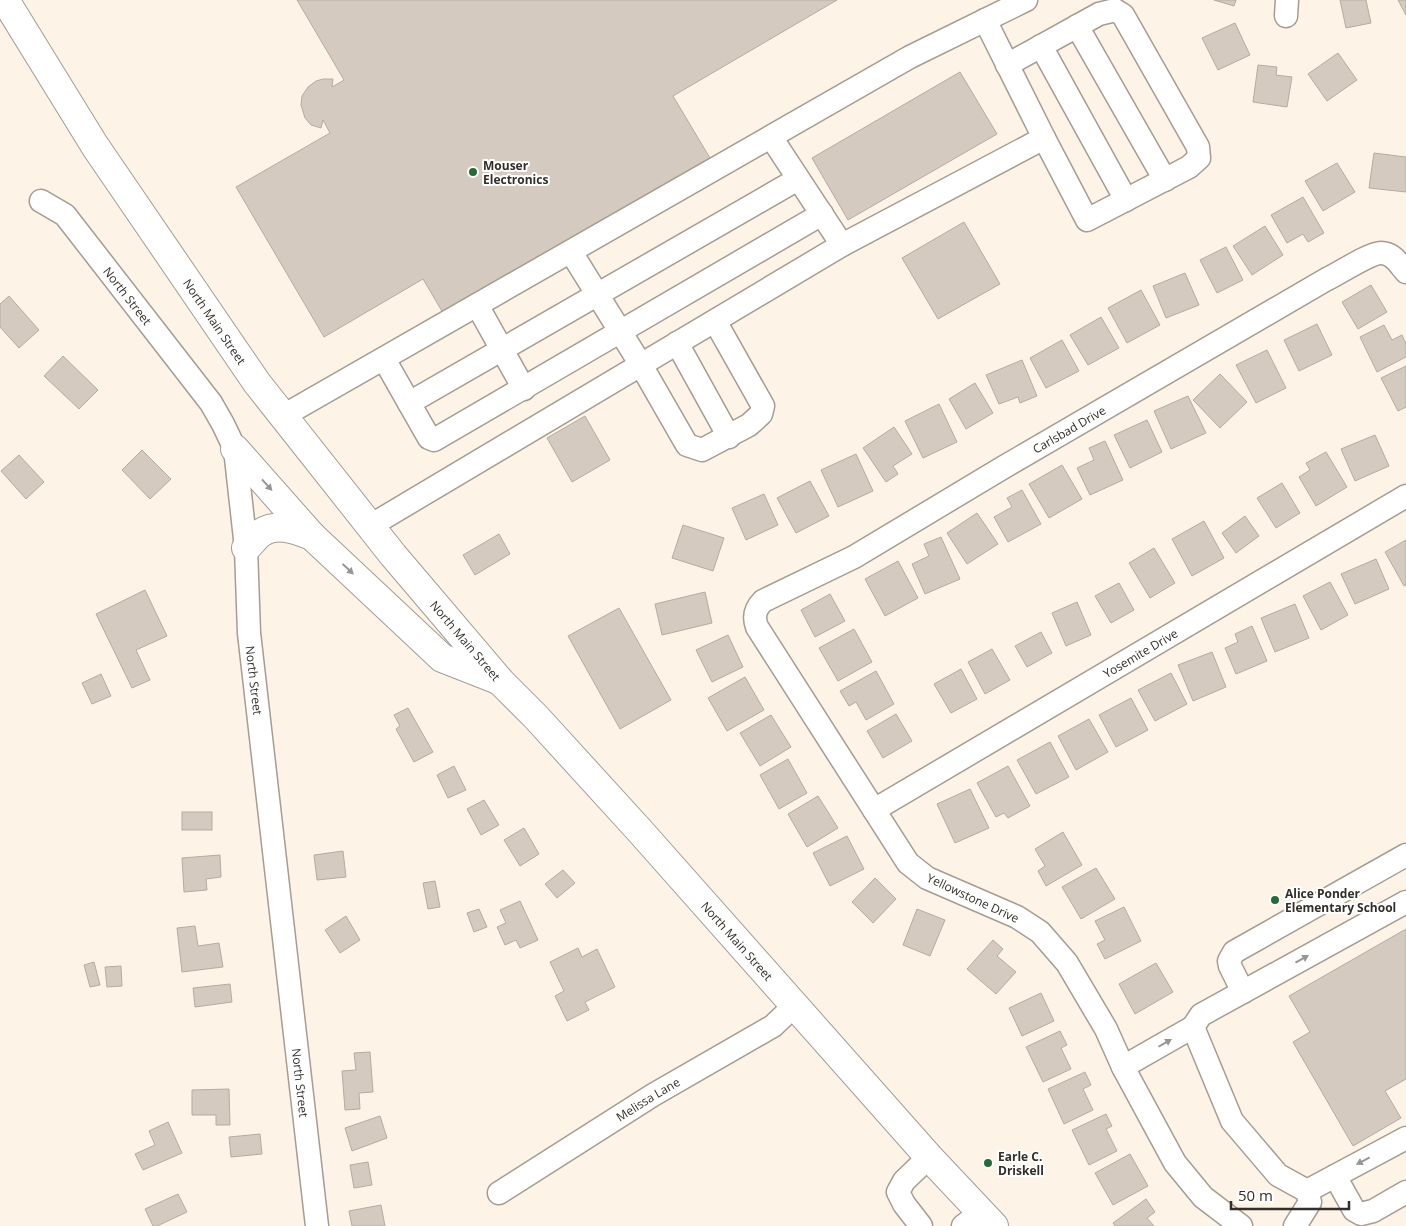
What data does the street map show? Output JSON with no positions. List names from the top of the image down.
{
  "streets": {
    "main road": ["North Main Street"],
    "street": [
      "North Street",
      "Carlsbad Drive",
      "Yosemite Drive",
      "Yellowstone Drive",
      "Melissa Lane"
    ]
  },
  "crossings": [
    ["North Main Street", "Melissa Lane"],
    ["Carlsbad Drive", "Yellowstone Drive"],
    ["Yosemite Drive", "Yellowstone Drive"]
  ],
  "places": ["Mouser Electronics", "Alice Ponder Elementary School", "Earle C. Driskell"],
  "scale_bar": "50 m"
}
